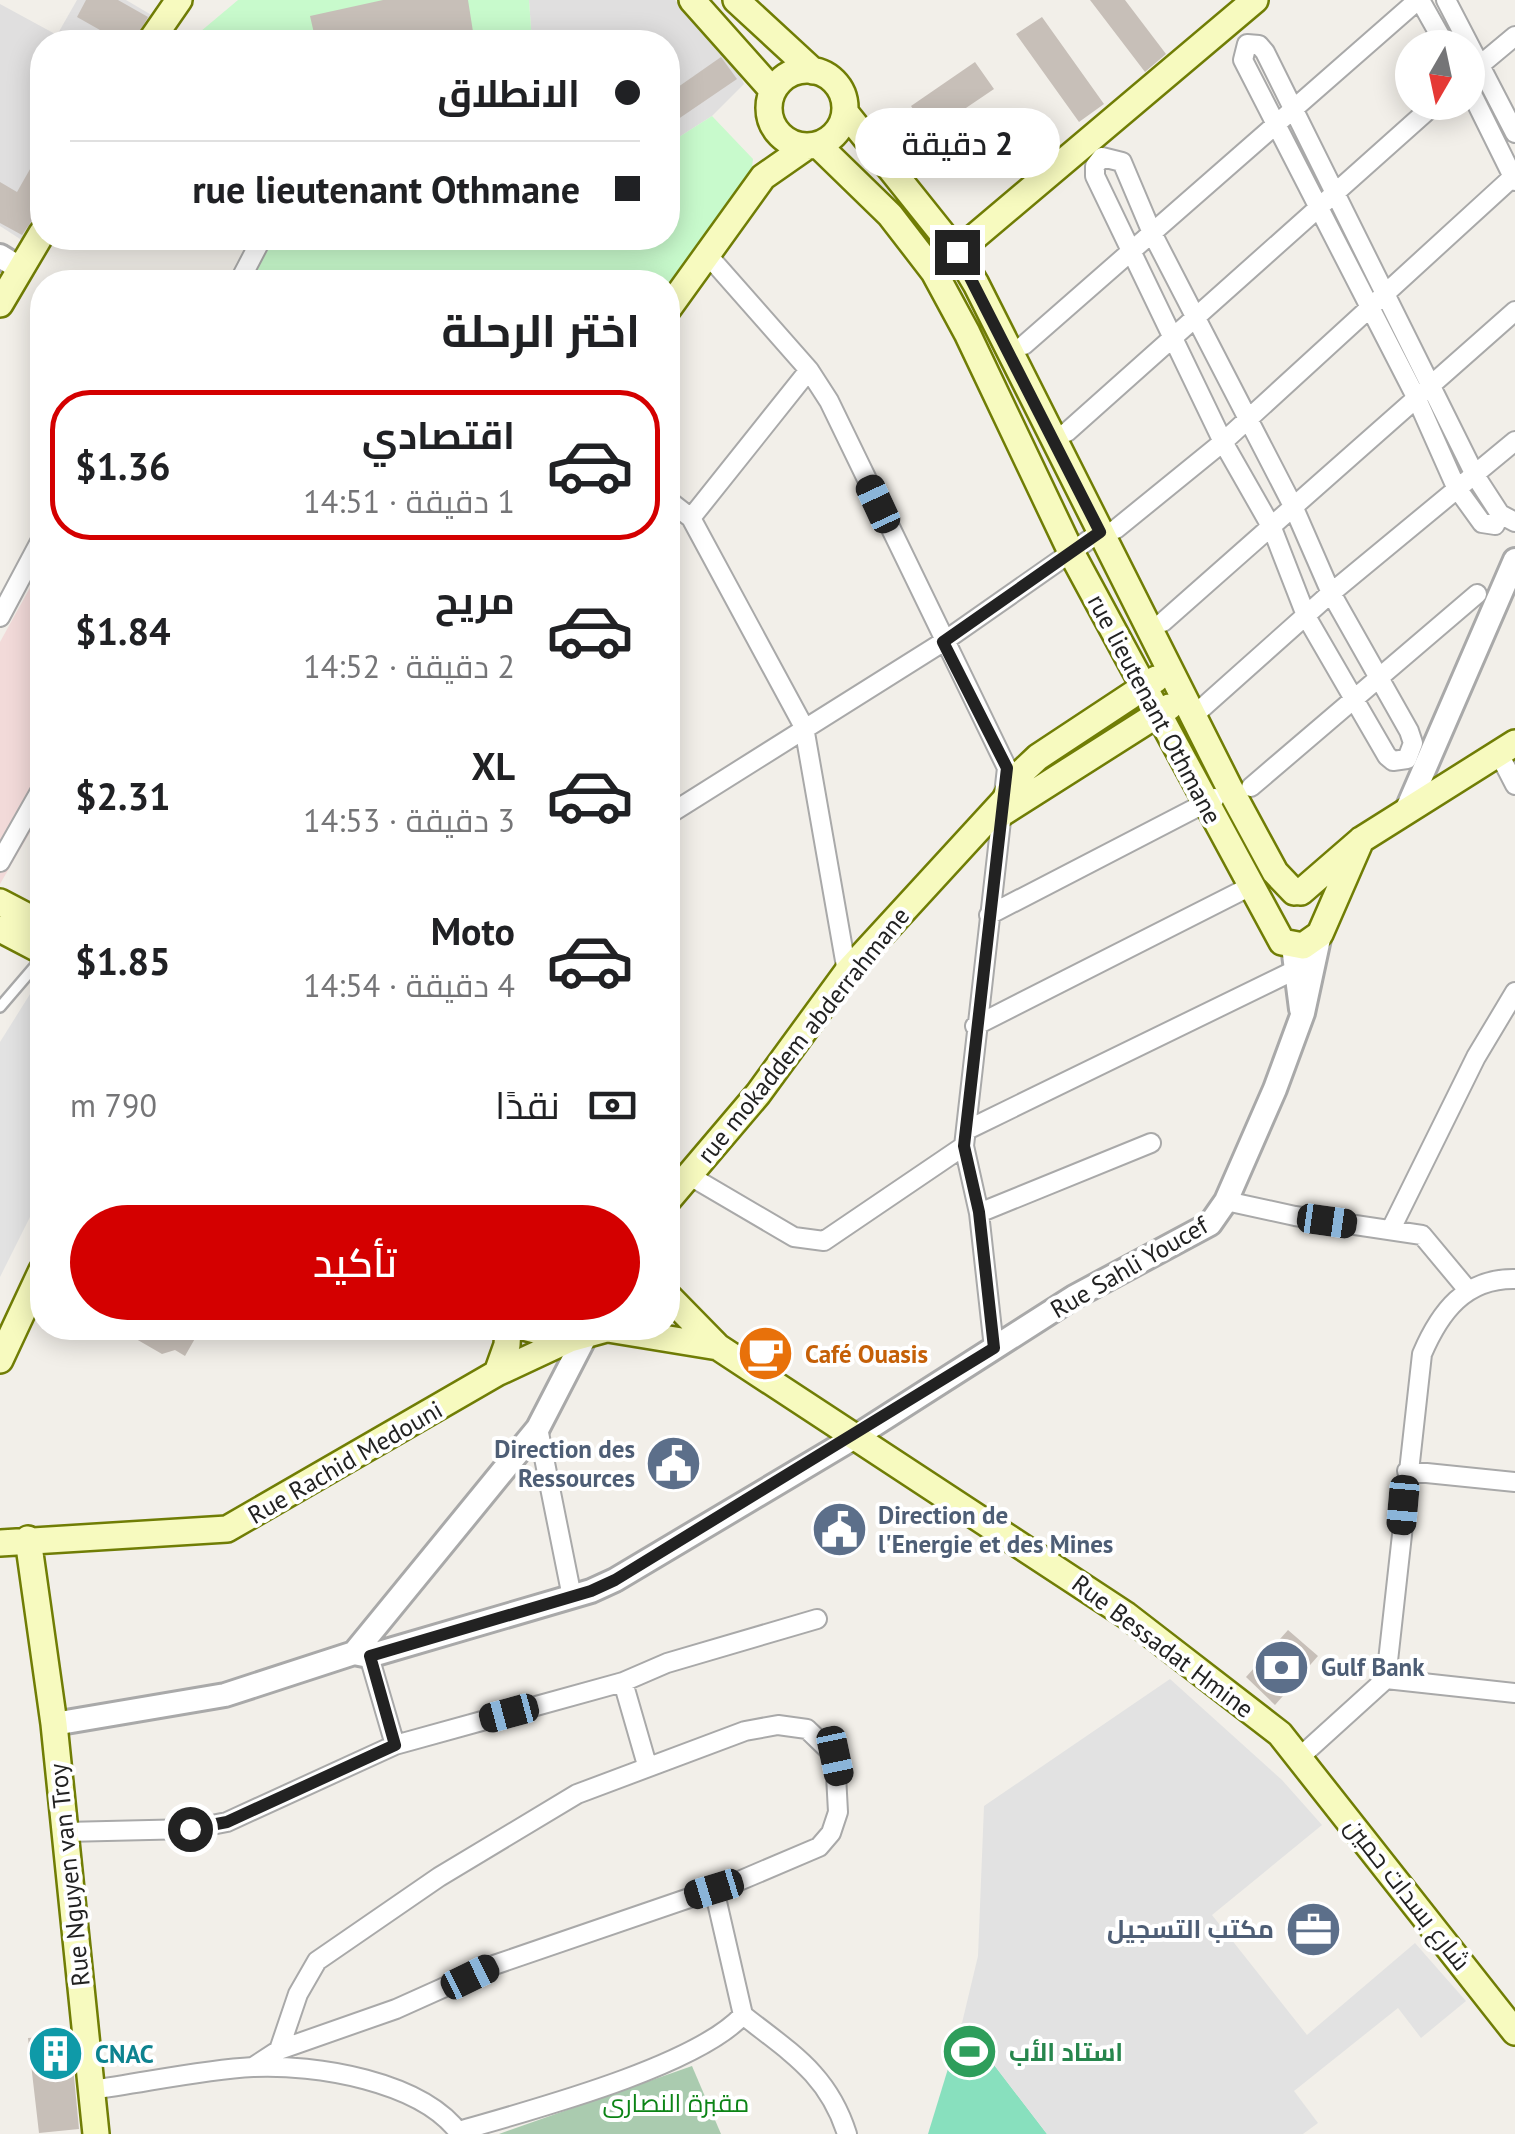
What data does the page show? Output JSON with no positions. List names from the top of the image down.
{
  "streets": {
    "main road": [
      "rue lieutenant Othmane",
      "rue mokaddem abderrahmane",
      "Rue Rachid Medouni",
      "Rue Bessadat Hmine",
      "Rue Nguyen van Troy",
      "شارع بسدات حمين"
    ],
    "street": ["Rue Sahli Youcef"]
  },
  "crossings": [
    ["rue lieutenant Othmane", "rue mokaddem abderrahmane"],
    ["rue lieutenant Othmane", "Rue Sahli Youcef"],
    ["Rue Sahli Youcef", "Rue Bessadat Hmine"],
    ["Rue Sahli Youcef", "Rue Nguyen van Troy"],
    ["Rue Rachid Medouni", "Rue Nguyen van Troy"],
    ["Rue Bessadat Hmine", "شارع بسدات حمين"]
  ],
  "parks": ["مقبرة النصارى"],
  "places": {
    "cafe": ["Café Ouasis"],
    "public building": ["Direction des Ressources", "Direction de l'Energie et des Mines"],
    "bank": ["Gulf Bank"],
    "office": ["مكتب التسجيل"],
    "sports": ["استاد الأب"],
    "building": ["CNAC"]
  },
  "north": "bottom",
  "page": {
    "banner": ["الانطلاق", "rue lieutenant Othmane"],
    "bubble": "2 دقيقة",
    "heading": "اختر الرحلة",
    "list": [
      {
        "name": "اقتصادي",
        "note": "1 دقيقة · 14:51",
        "value": "$1.36"
      },
      {
        "name": "مريح",
        "note": "2 دقيقة · 14:52",
        "value": "$1.84"
      },
      {
        "name": "XL",
        "note": "3 دقيقة · 14:53",
        "value": "$2.31"
      },
      {
        "name": "Moto",
        "note": "4 دقيقة · 14:54",
        "value": "$1.85"
      }
    ],
    "pay": ["نقدًا", "790 m"],
    "buttons": "تأكيد"
  }
}
